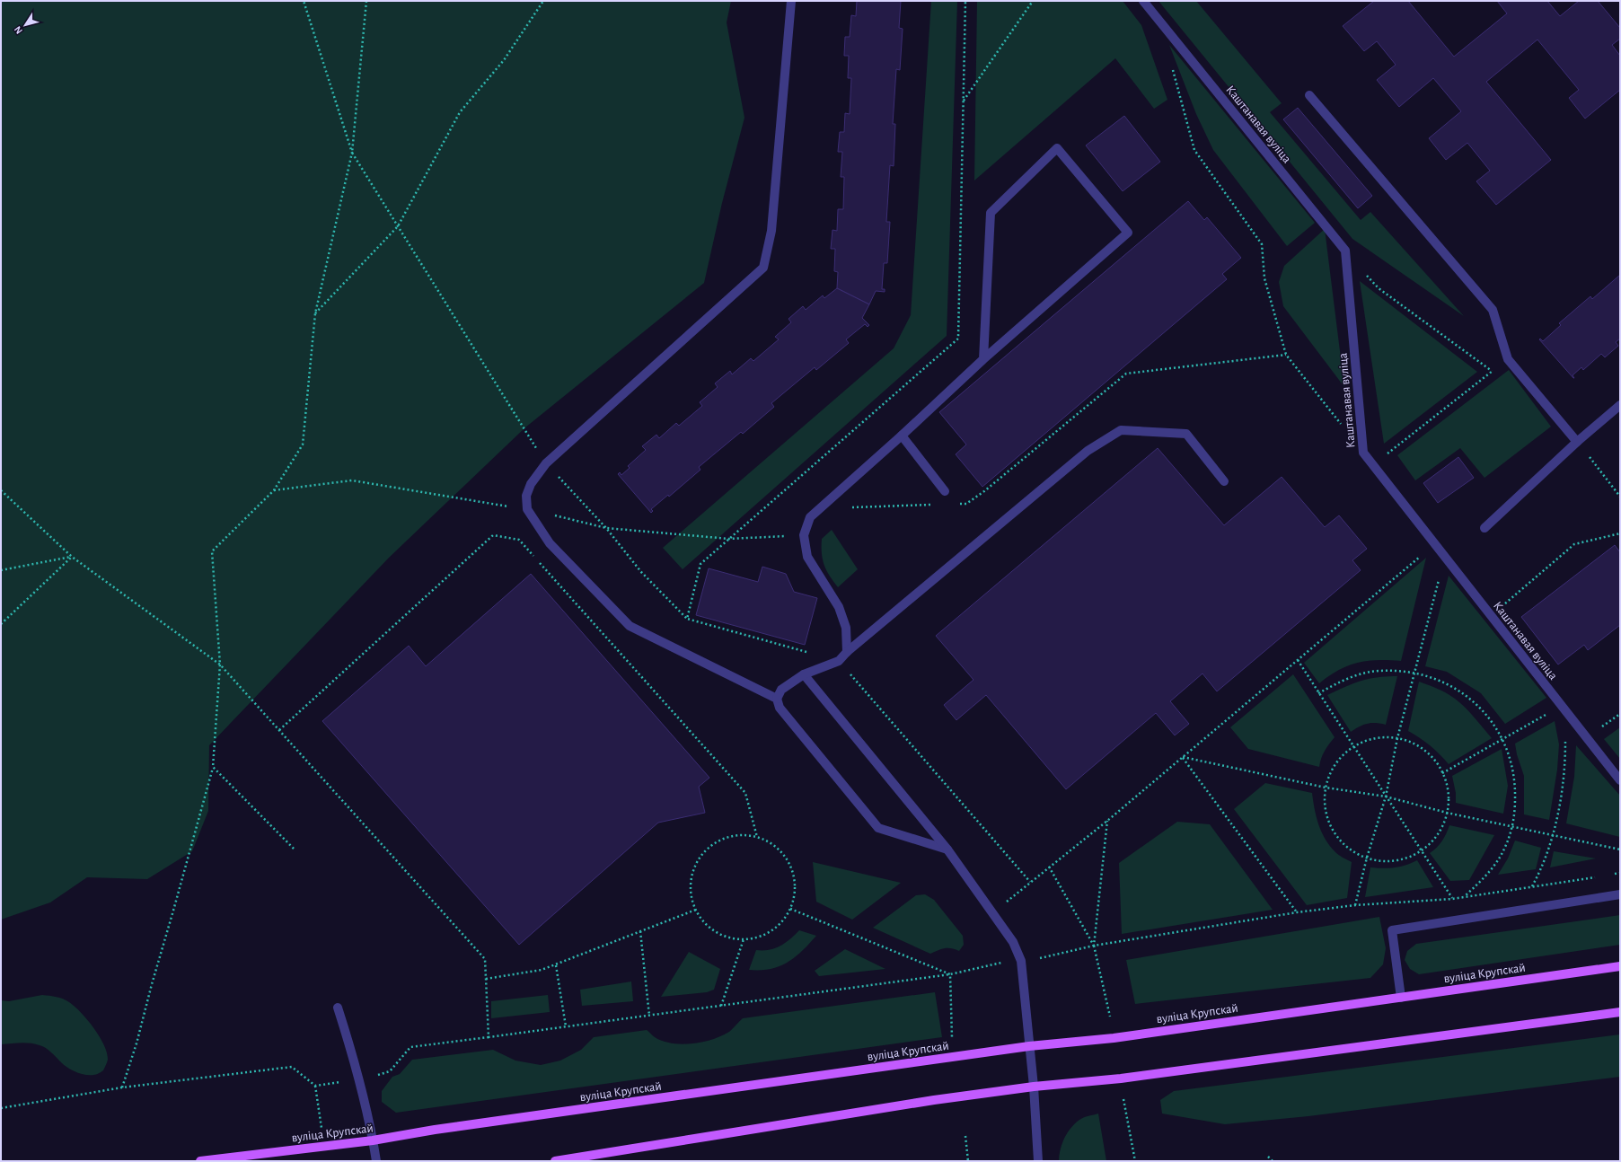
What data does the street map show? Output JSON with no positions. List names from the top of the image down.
{
  "streets": {
    "main road": ["вуліца Крупскай"],
    "street": ["Каштанавая вуліца"]
  },
  "north": "bottom left"
}
